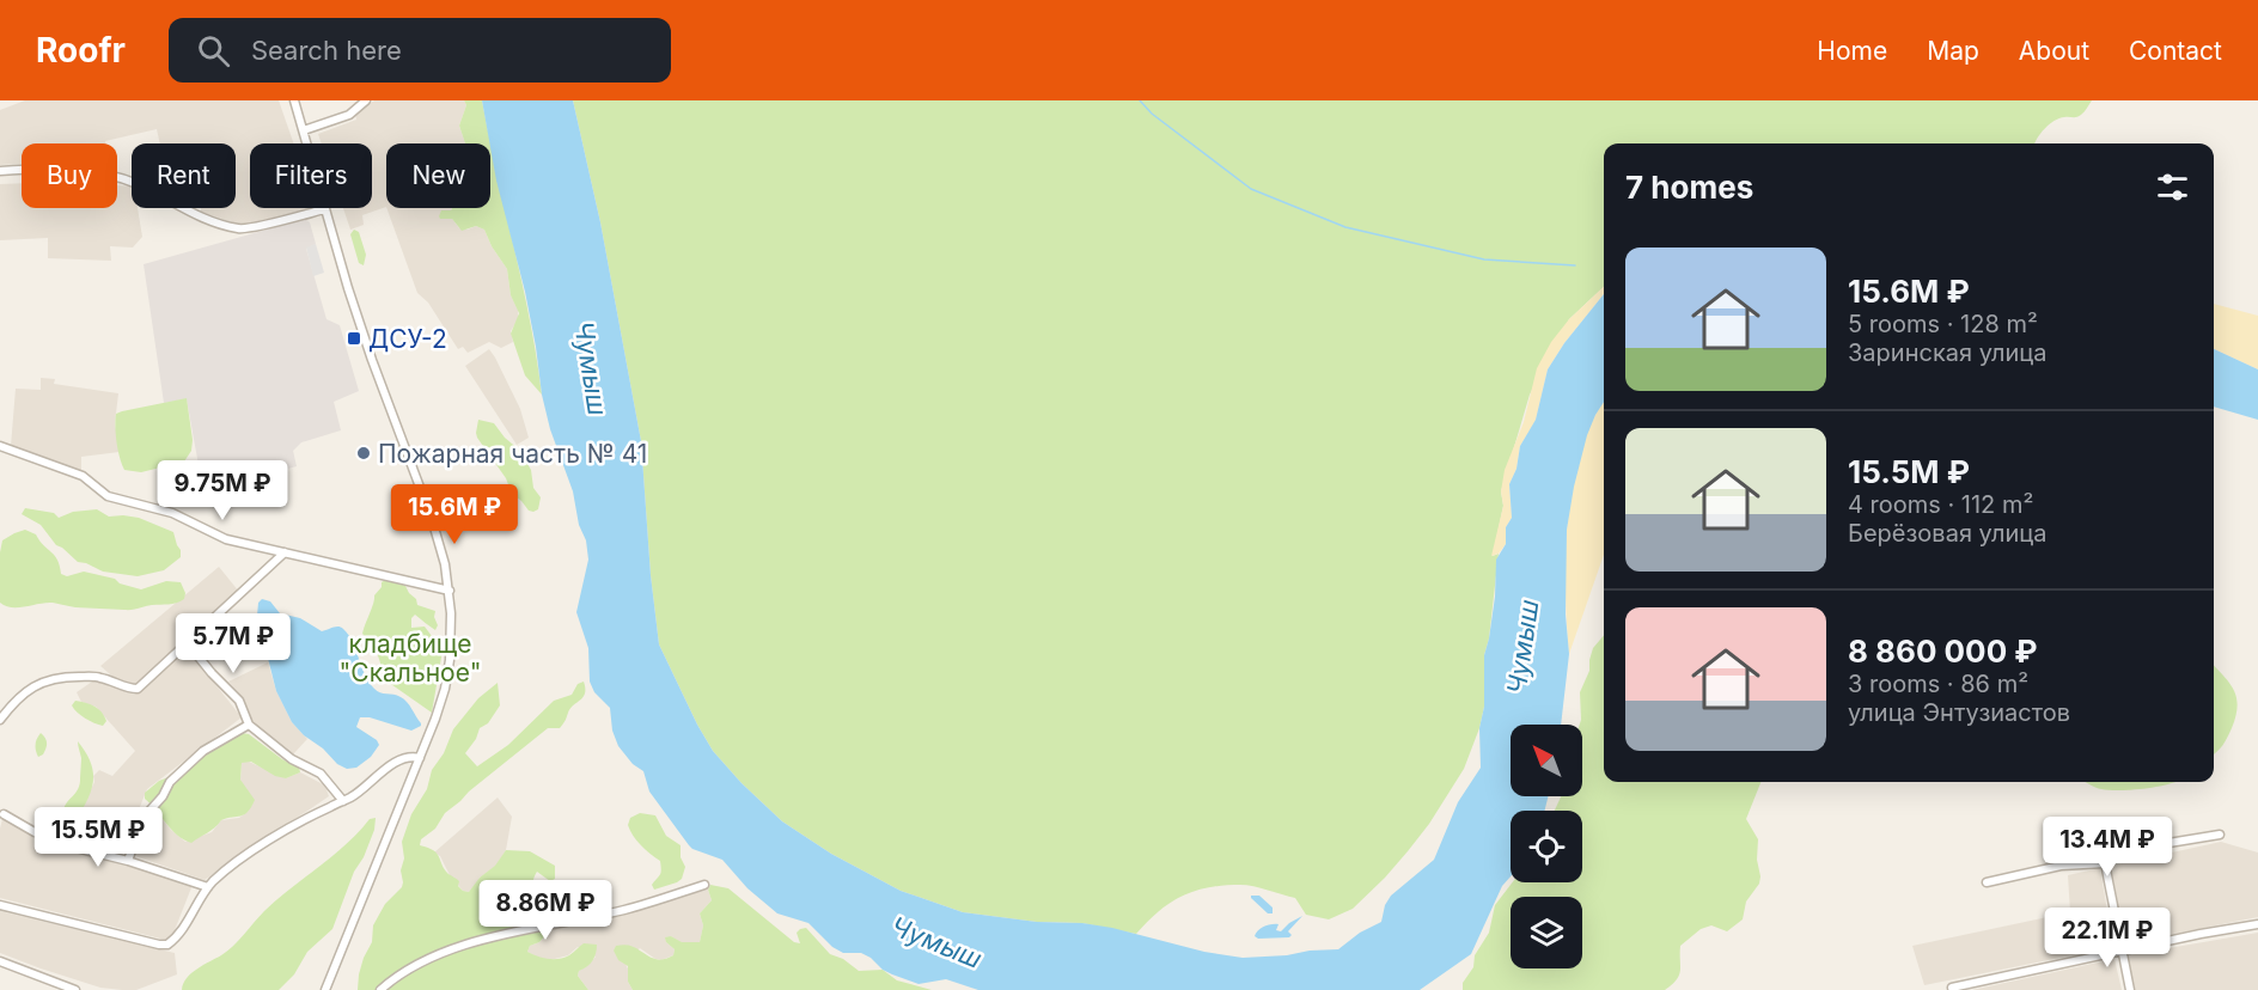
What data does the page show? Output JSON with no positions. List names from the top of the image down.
{
  "water": ["Чумыш"],
  "parks": ["кладбище \"Скальное\""],
  "places": {
    "transit": ["ДСУ-2"],
    "other": ["Пожарная часть № 41"]
  },
  "north": "top left",
  "page": {
    "header": "Roofr",
    "search": "Search here",
    "nav": [
      "Home",
      "Map",
      "About",
      "Contact"
    ],
    "chip": [
      "Buy",
      "Rent",
      "Filters",
      "New"
    ],
    "heading": "7 homes",
    "list": [
      {
        "name": "15.6M ₽",
        "note": "5 rooms · 128 m² · Заринская улица"
      },
      {
        "name": "15.5M ₽",
        "note": "4 rooms · 112 m² · Берёзовая улица"
      },
      {
        "name": "8 860 000 ₽",
        "note": "3 rooms · 86 m² · улица Энтузиастов"
      }
    ],
    "price": [
      "9.75M ₽",
      "15.6M ₽",
      "5.7M ₽",
      "15.5M ₽",
      "13.4M ₽",
      "8.86M ₽",
      "22.1M ₽"
    ]
  }
}
